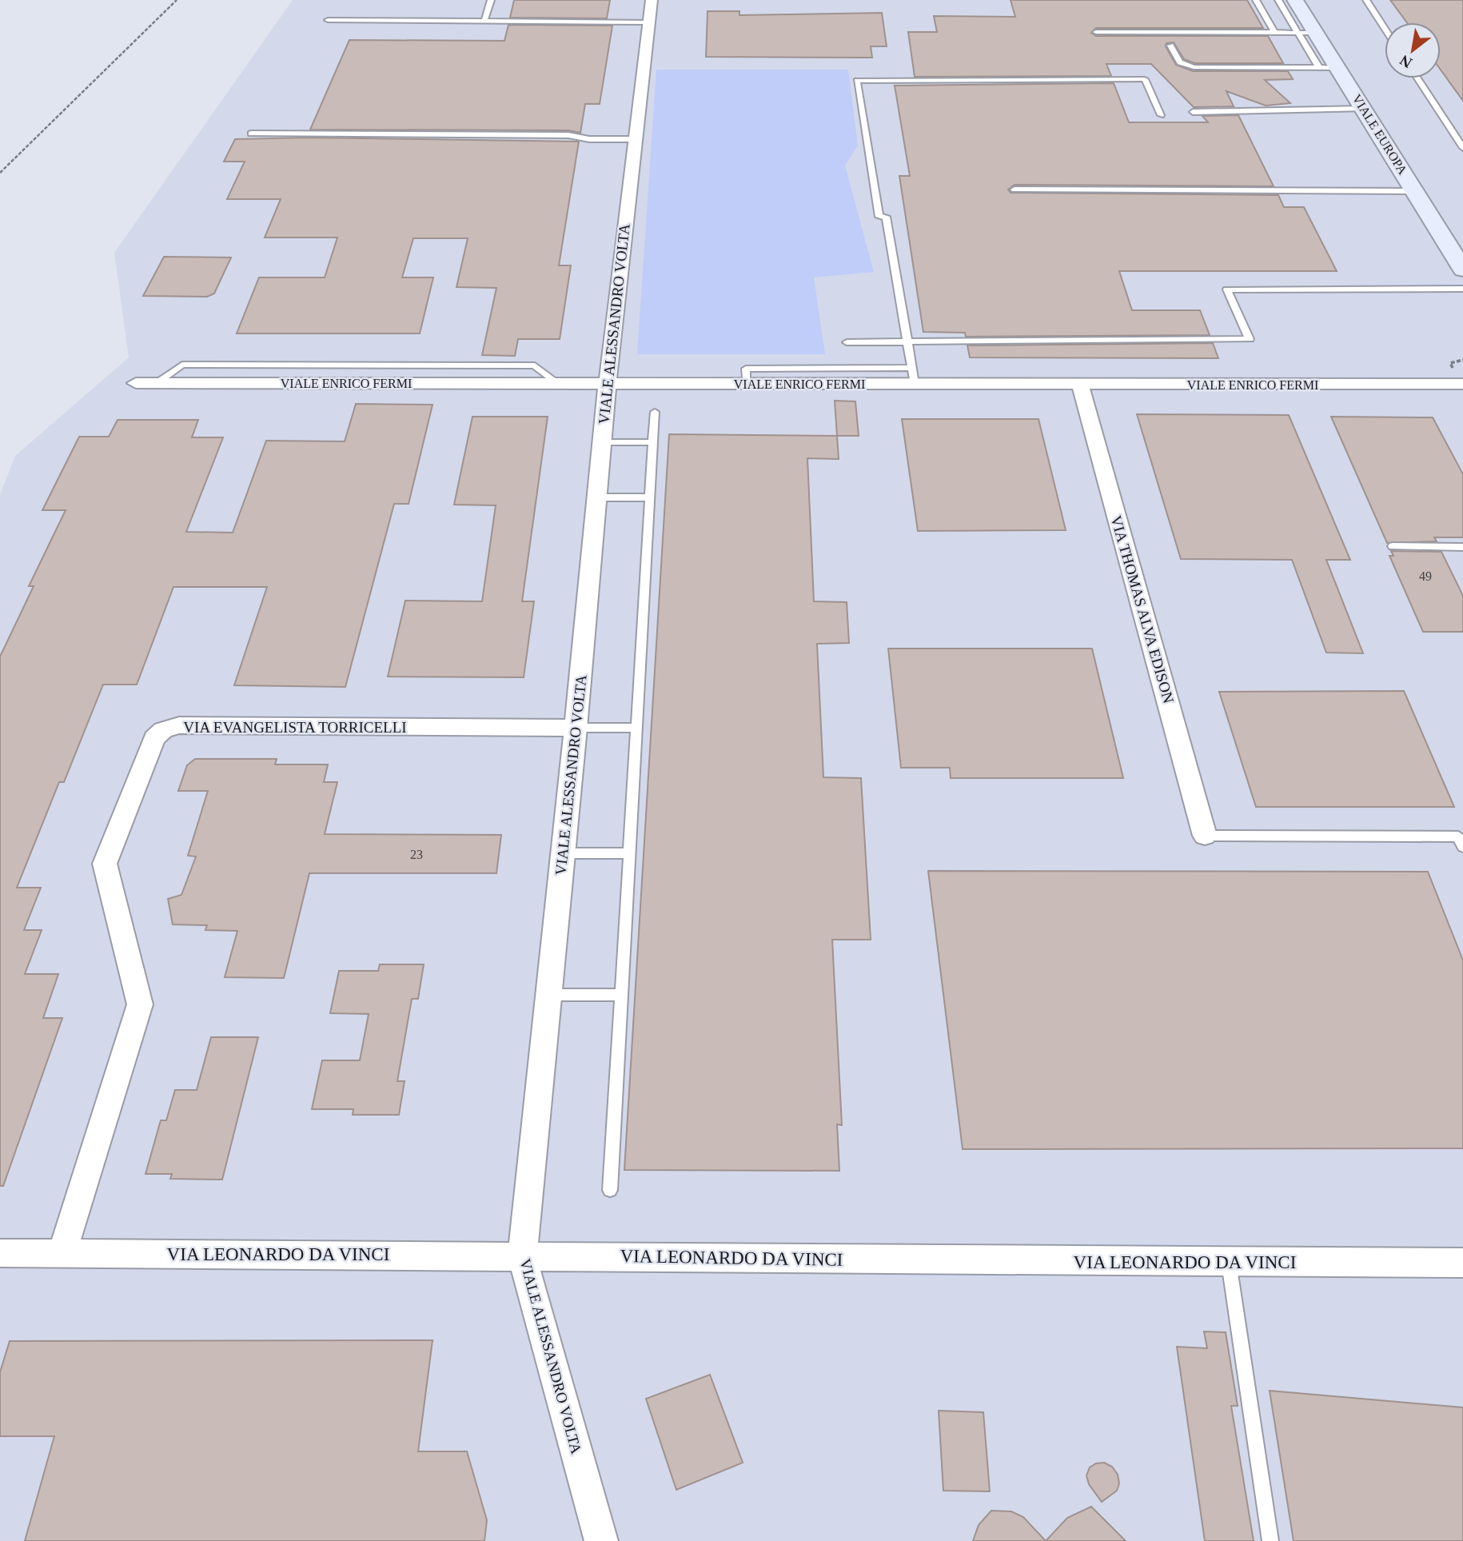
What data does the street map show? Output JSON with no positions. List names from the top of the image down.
{
  "streets": {
    "main road": ["VIALE EUROPA"],
    "street": [
      "VIALE ALESSANDRO VOLTA",
      "VIALE ENRICO FERMI",
      "VIA THOMAS ALVA EDISON",
      "VIA EVANGELISTA TORRICELLI",
      "VIA LEONARDO DA VINCI"
    ]
  },
  "crossings": [
    ["VIALE ALESSANDRO VOLTA", "VIALE ENRICO FERMI"],
    ["VIALE ALESSANDRO VOLTA", "VIA EVANGELISTA TORRICELLI"],
    ["VIALE ALESSANDRO VOLTA", "VIA LEONARDO DA VINCI"],
    ["VIALE ENRICO FERMI", "VIA THOMAS ALVA EDISON"],
    ["VIA EVANGELISTA TORRICELLI", "VIA LEONARDO DA VINCI"]
  ],
  "house_numbers": ["49", "23"],
  "north": "bottom left"
}
